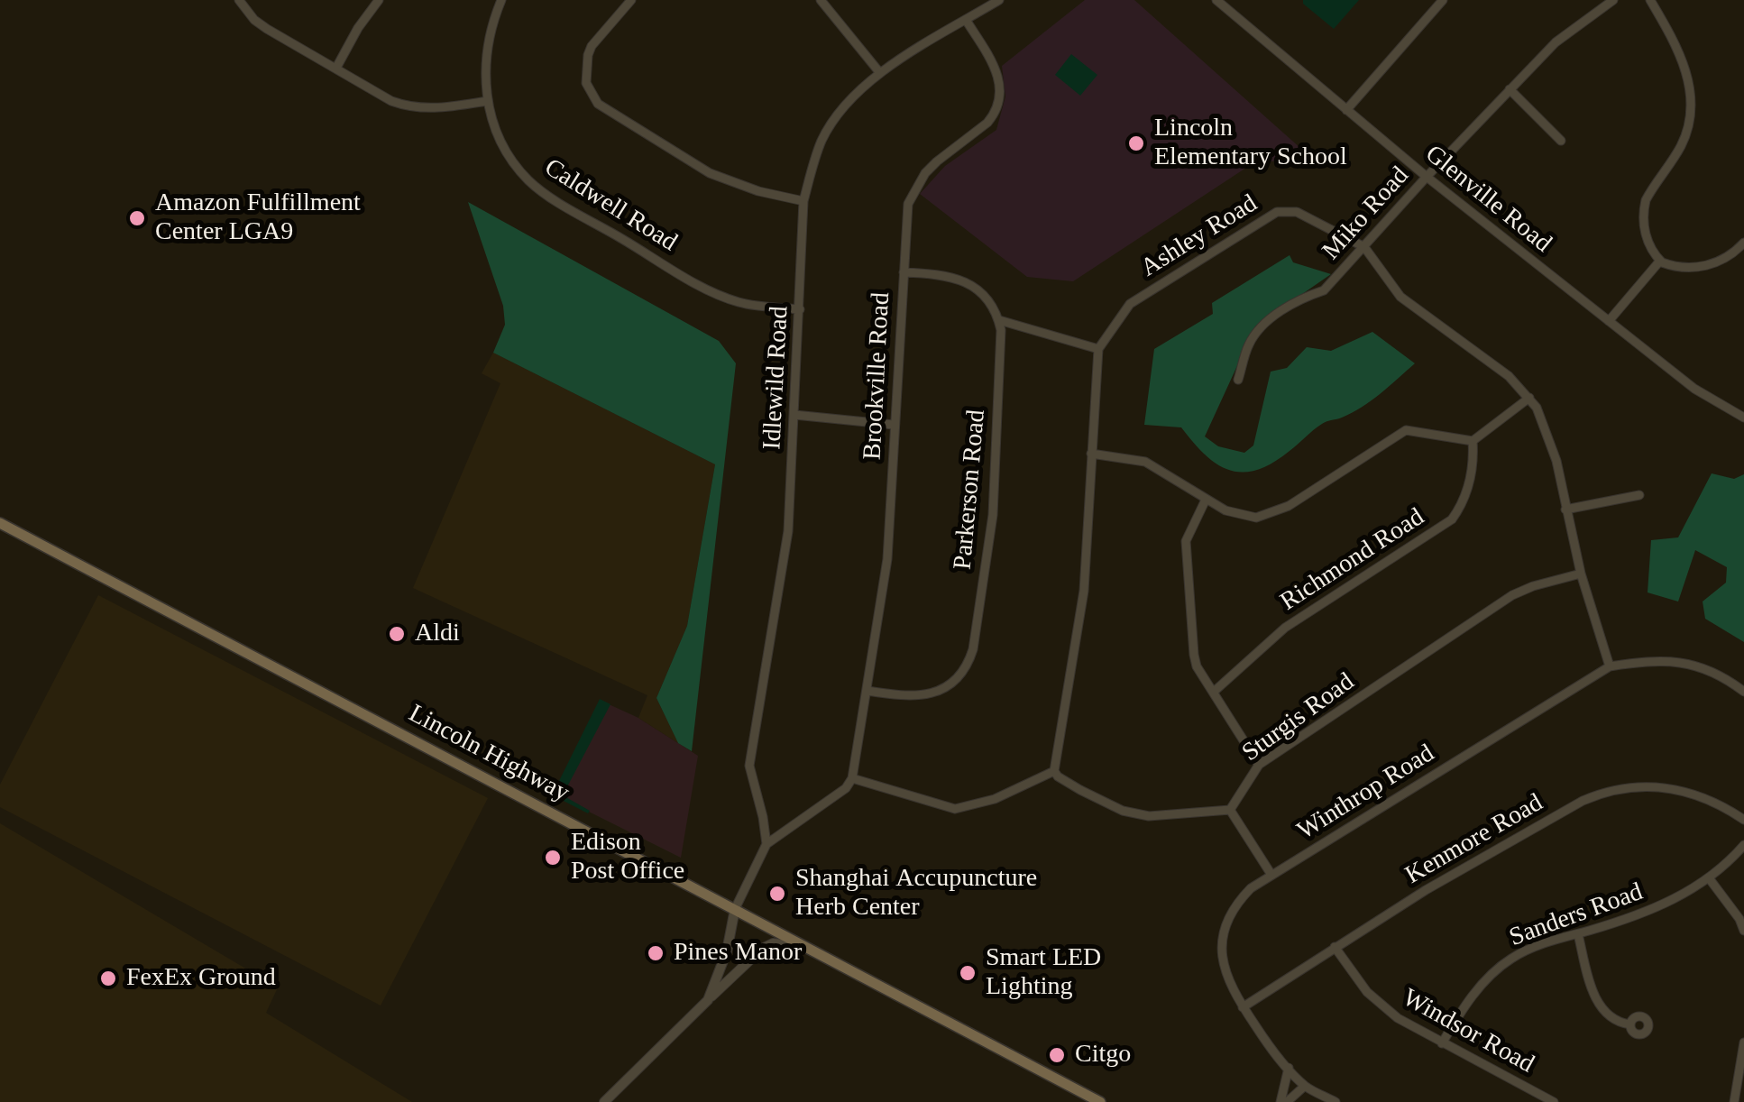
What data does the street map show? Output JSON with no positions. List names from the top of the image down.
{
  "streets": {
    "main road": ["Lincoln Highway"],
    "street": [
      "Glenville Road",
      "Caldwell Road",
      "Miko Road",
      "Ashley Road",
      "Brookville Road",
      "Idlewild Road",
      "Parkerson Road",
      "Richmond Road",
      "Sturgis Road",
      "Winthrop Road",
      "Kenmore Road",
      "Sanders Road",
      "Windsor Road"
    ]
  },
  "crossings": [
    ["Glenville Road", "Miko Road"],
    ["Caldwell Road", "Idlewild Road"],
    ["Miko Road", "Ashley Road"],
    ["Ashley Road", "Sturgis Road"],
    ["Ashley Road", "Winthrop Road"],
    ["Brookville Road", "Idlewild Road"],
    ["Brookville Road", "Parkerson Road"],
    ["Winthrop Road", "Kenmore Road"],
    ["Kenmore Road", "Windsor Road"],
    ["Sanders Road", "Windsor Road"]
  ],
  "places": [
    "Lincoln Elementary School",
    "Amazon Fulfillment Center LGA9",
    "Aldi",
    "Edison Post Office",
    "Shanghai Accupuncture Herb Center",
    "Pines Manor",
    "Smart LED Lighting",
    "FexEx Ground",
    "Citgo"
  ]
}
